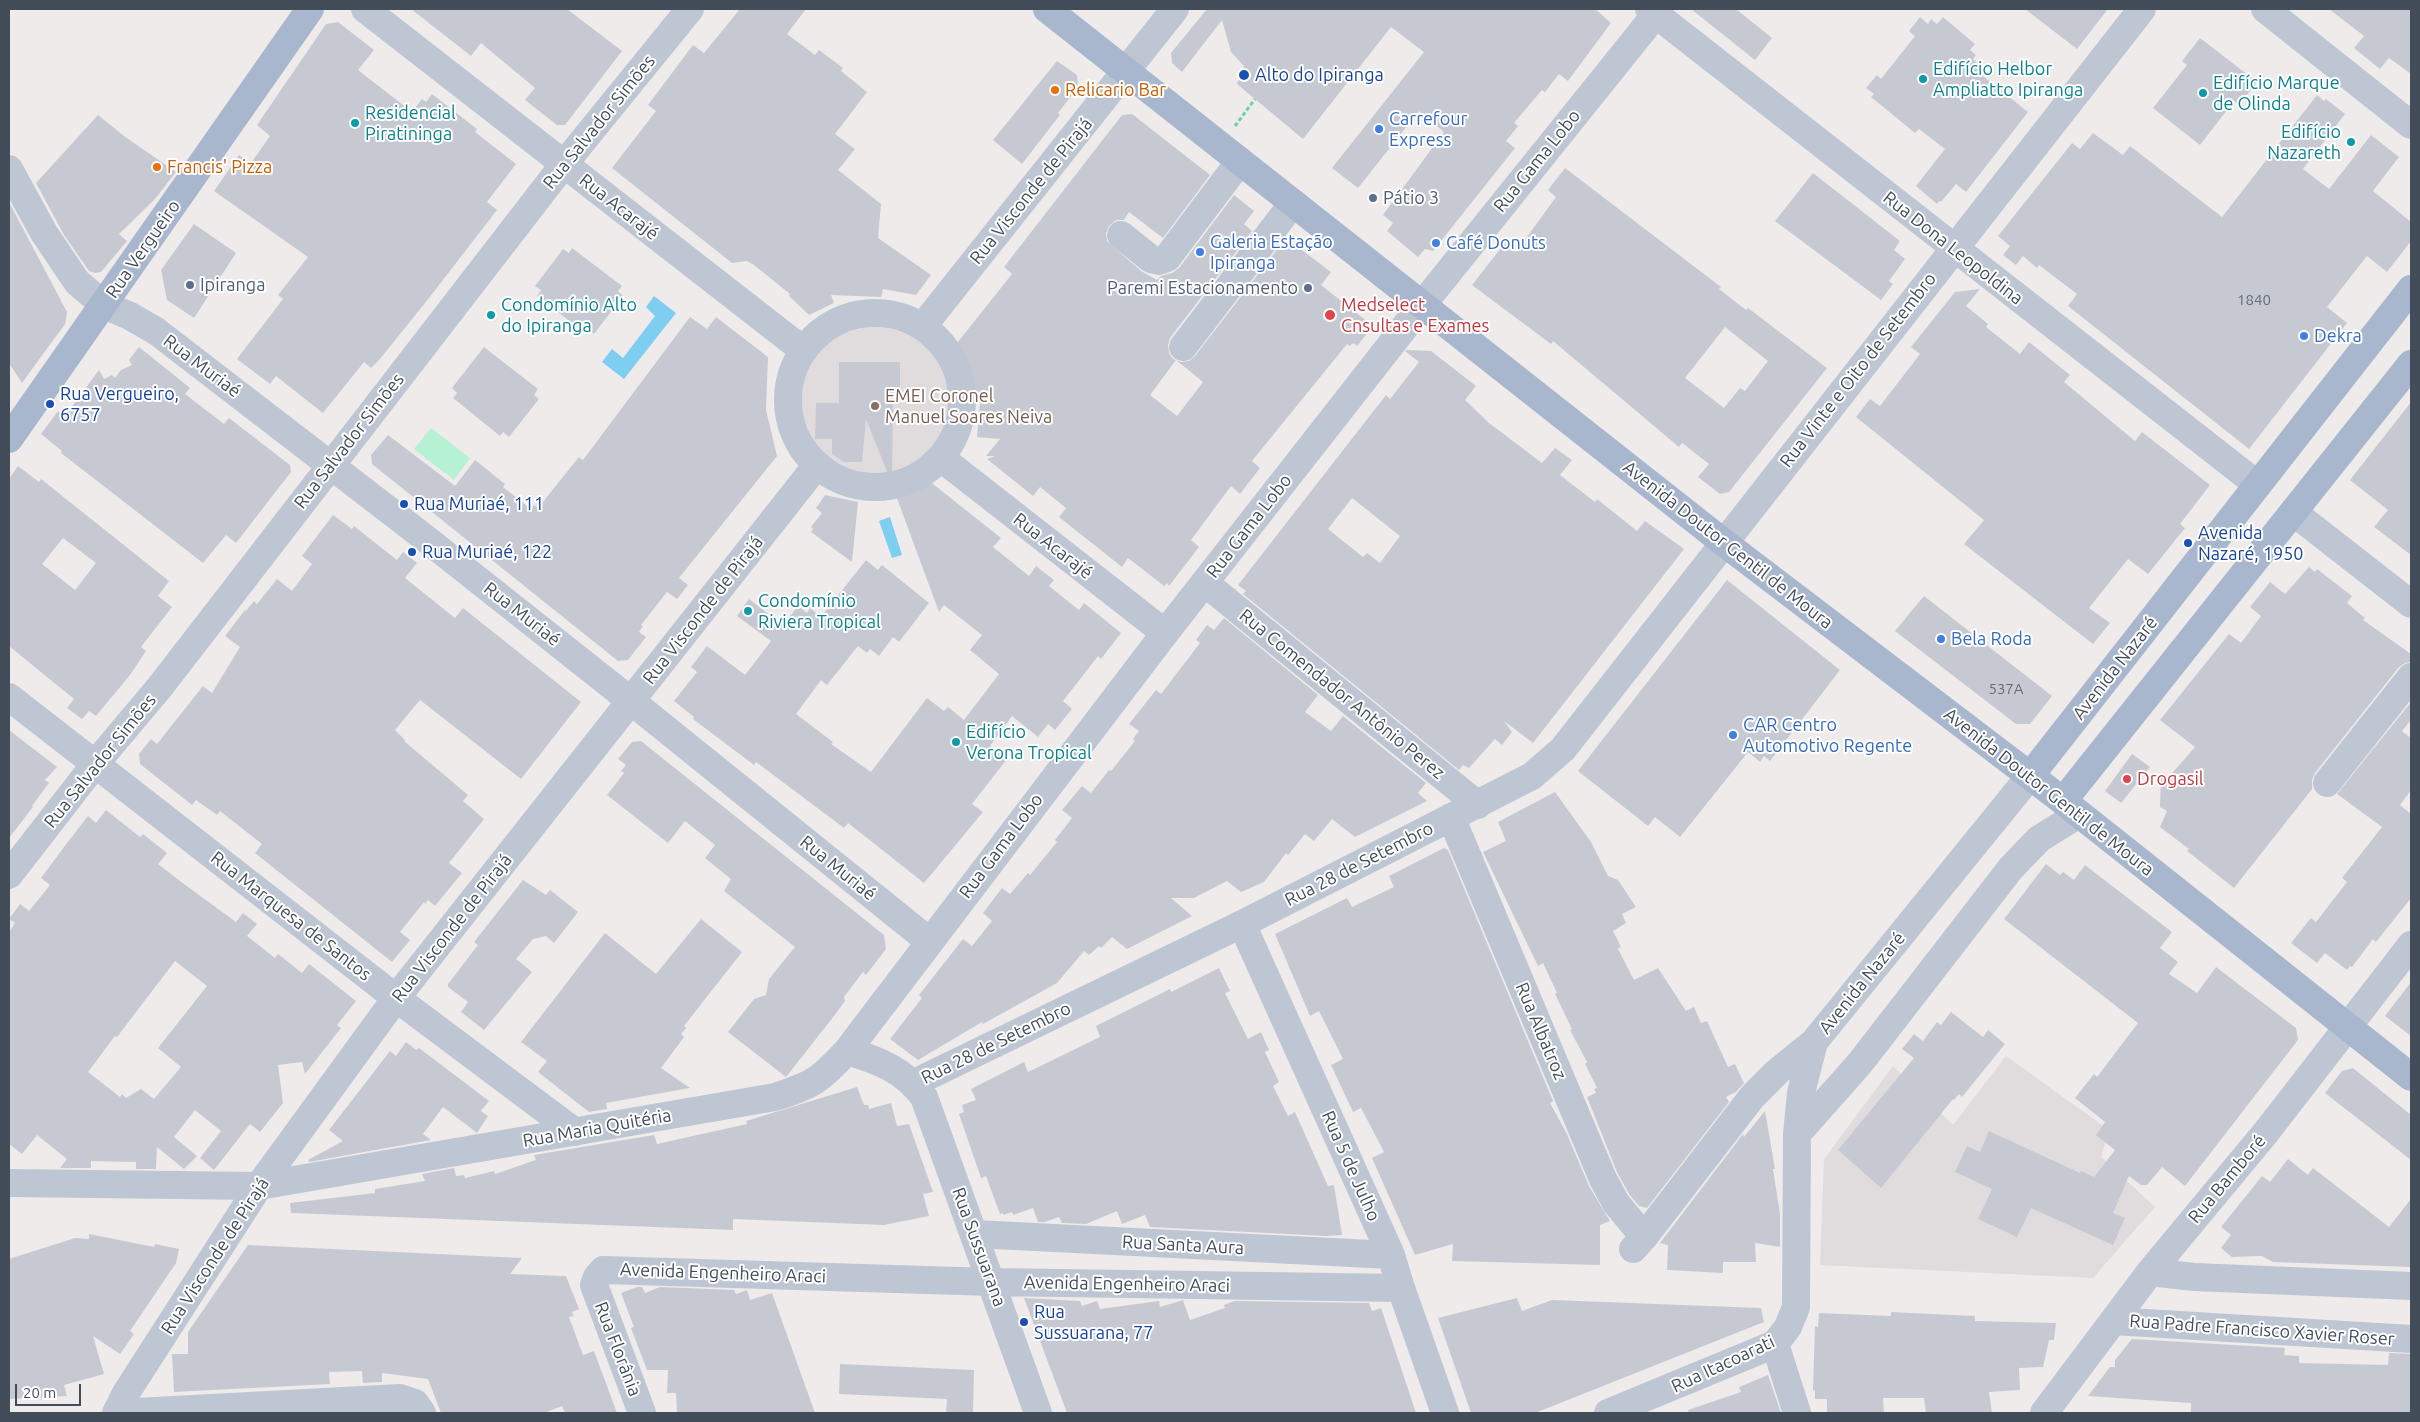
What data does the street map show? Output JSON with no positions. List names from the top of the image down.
{
  "streets": {
    "main road": ["Rua Vergueiro", "Avenida Doutor Gentil de Moura", "Avenida Nazaré"],
    "street": [
      "Rua Salvador Simões",
      "Rua Gama Lobo",
      "Rua Visconde de Pirajá",
      "Rua Acarajé",
      "Rua Dona Leopoldina",
      "Rua Muriaé",
      "Rua Vinte e Oito de Setembro",
      "Rua Comendador Antônio Perez",
      "Rua 28 de Setembro",
      "Rua Marquesa de Santos",
      "Rua Albatroz",
      "Rua Maria Quitéria",
      "Rua 5 de Julho",
      "Rua Bamboré",
      "Rua Santa Aura",
      "Rua Sussuarana",
      "Avenida Engenheiro Araci",
      "Rua Padre Francisco Xavier Roser",
      "Rua Florânia",
      "Rua Itacoarati"
    ]
  },
  "crossings": [
    ["Rua Salvador Simões", "Rua Acarajé"],
    ["Rua Salvador Simões", "Rua Muriaé"],
    ["Rua Salvador Simões", "Rua Marquesa de Santos"],
    ["Rua Gama Lobo", "Rua Acarajé"],
    ["Rua Gama Lobo", "Rua Dona Leopoldina"],
    ["Rua Gama Lobo", "Rua Muriaé"],
    ["Rua Gama Lobo", "Avenida Doutor Gentil de Moura"],
    ["Rua Gama Lobo", "Rua Comendador Antônio Perez"],
    ["Rua Gama Lobo", "Rua Maria Quitéria"],
    ["Rua Visconde de Pirajá", "Rua Acarajé"],
    ["Rua Visconde de Pirajá", "Rua Muriaé"],
    ["Rua Visconde de Pirajá", "Avenida Doutor Gentil de Moura"],
    ["Rua Visconde de Pirajá", "Rua Marquesa de Santos"],
    ["Rua Visconde de Pirajá", "Rua Maria Quitéria"],
    ["Rua Dona Leopoldina", "Rua Vinte e Oito de Setembro"],
    ["Rua Dona Leopoldina", "Avenida Nazaré"],
    ["Rua Vergueiro", "Rua Muriaé"],
    ["Rua Vinte e Oito de Setembro", "Avenida Doutor Gentil de Moura"],
    ["Rua Vinte e Oito de Setembro", "Rua 28 de Setembro"],
    ["Avenida Doutor Gentil de Moura", "Avenida Nazaré"],
    ["Avenida Doutor Gentil de Moura", "Rua 28 de Setembro"],
    ["Avenida Doutor Gentil de Moura", "Rua Bamboré"],
    ["Avenida Nazaré", "Rua Albatroz"],
    ["Avenida Nazaré", "Rua Itacoarati"],
    ["Rua Comendador Antônio Perez", "Rua 28 de Setembro"],
    ["Rua 28 de Setembro", "Rua Albatroz"],
    ["Rua 28 de Setembro", "Rua 5 de Julho"],
    ["Rua 28 de Setembro", "Rua Sussuarana"],
    ["Rua Marquesa de Santos", "Rua Maria Quitéria"],
    ["Rua 5 de Julho", "Rua Santa Aura"],
    ["Rua 5 de Julho", "Avenida Engenheiro Araci"],
    ["Rua Bamboré", "Rua Padre Francisco Xavier Roser"],
    ["Rua Santa Aura", "Rua Sussuarana"],
    ["Rua Sussuarana", "Avenida Engenheiro Araci"],
    ["Avenida Engenheiro Araci", "Rua Florânia"]
  ],
  "places": [
    "Alto do Ipiranga",
    "Edifício Helbor Ampliatto Ipiranga",
    "Relicario Bar",
    "Edifício Marque de Olinda",
    "Residencial Piratininga",
    "Carrefour Express",
    "Edifício Nazareth",
    "Francis' Pizza",
    "Pátio 3",
    "Café Donuts",
    "Galeria Estação Ipiranga",
    "Ipiranga",
    "Paremi Estacionamento",
    "Condomínio Alto do Ipiranga",
    "Medselect Cnsultas e Exames",
    "Dekra",
    "Rua Vergueiro, 6757",
    "EMEI Coronel Manuel Soares Neiva",
    "Rua Muriaé, 111",
    "Avenida Nazaré, 1950",
    "Rua Muriaé, 122",
    "Condomínio Riviera Tropical",
    "Bela Roda",
    "CAR Centro Automotivo Regente",
    "Edifício Verona Tropical",
    "Drogasil",
    "Rua Sussuarana, 77"
  ],
  "house_numbers": ["1840", "537A"],
  "scale_bar": "20 m"
}
